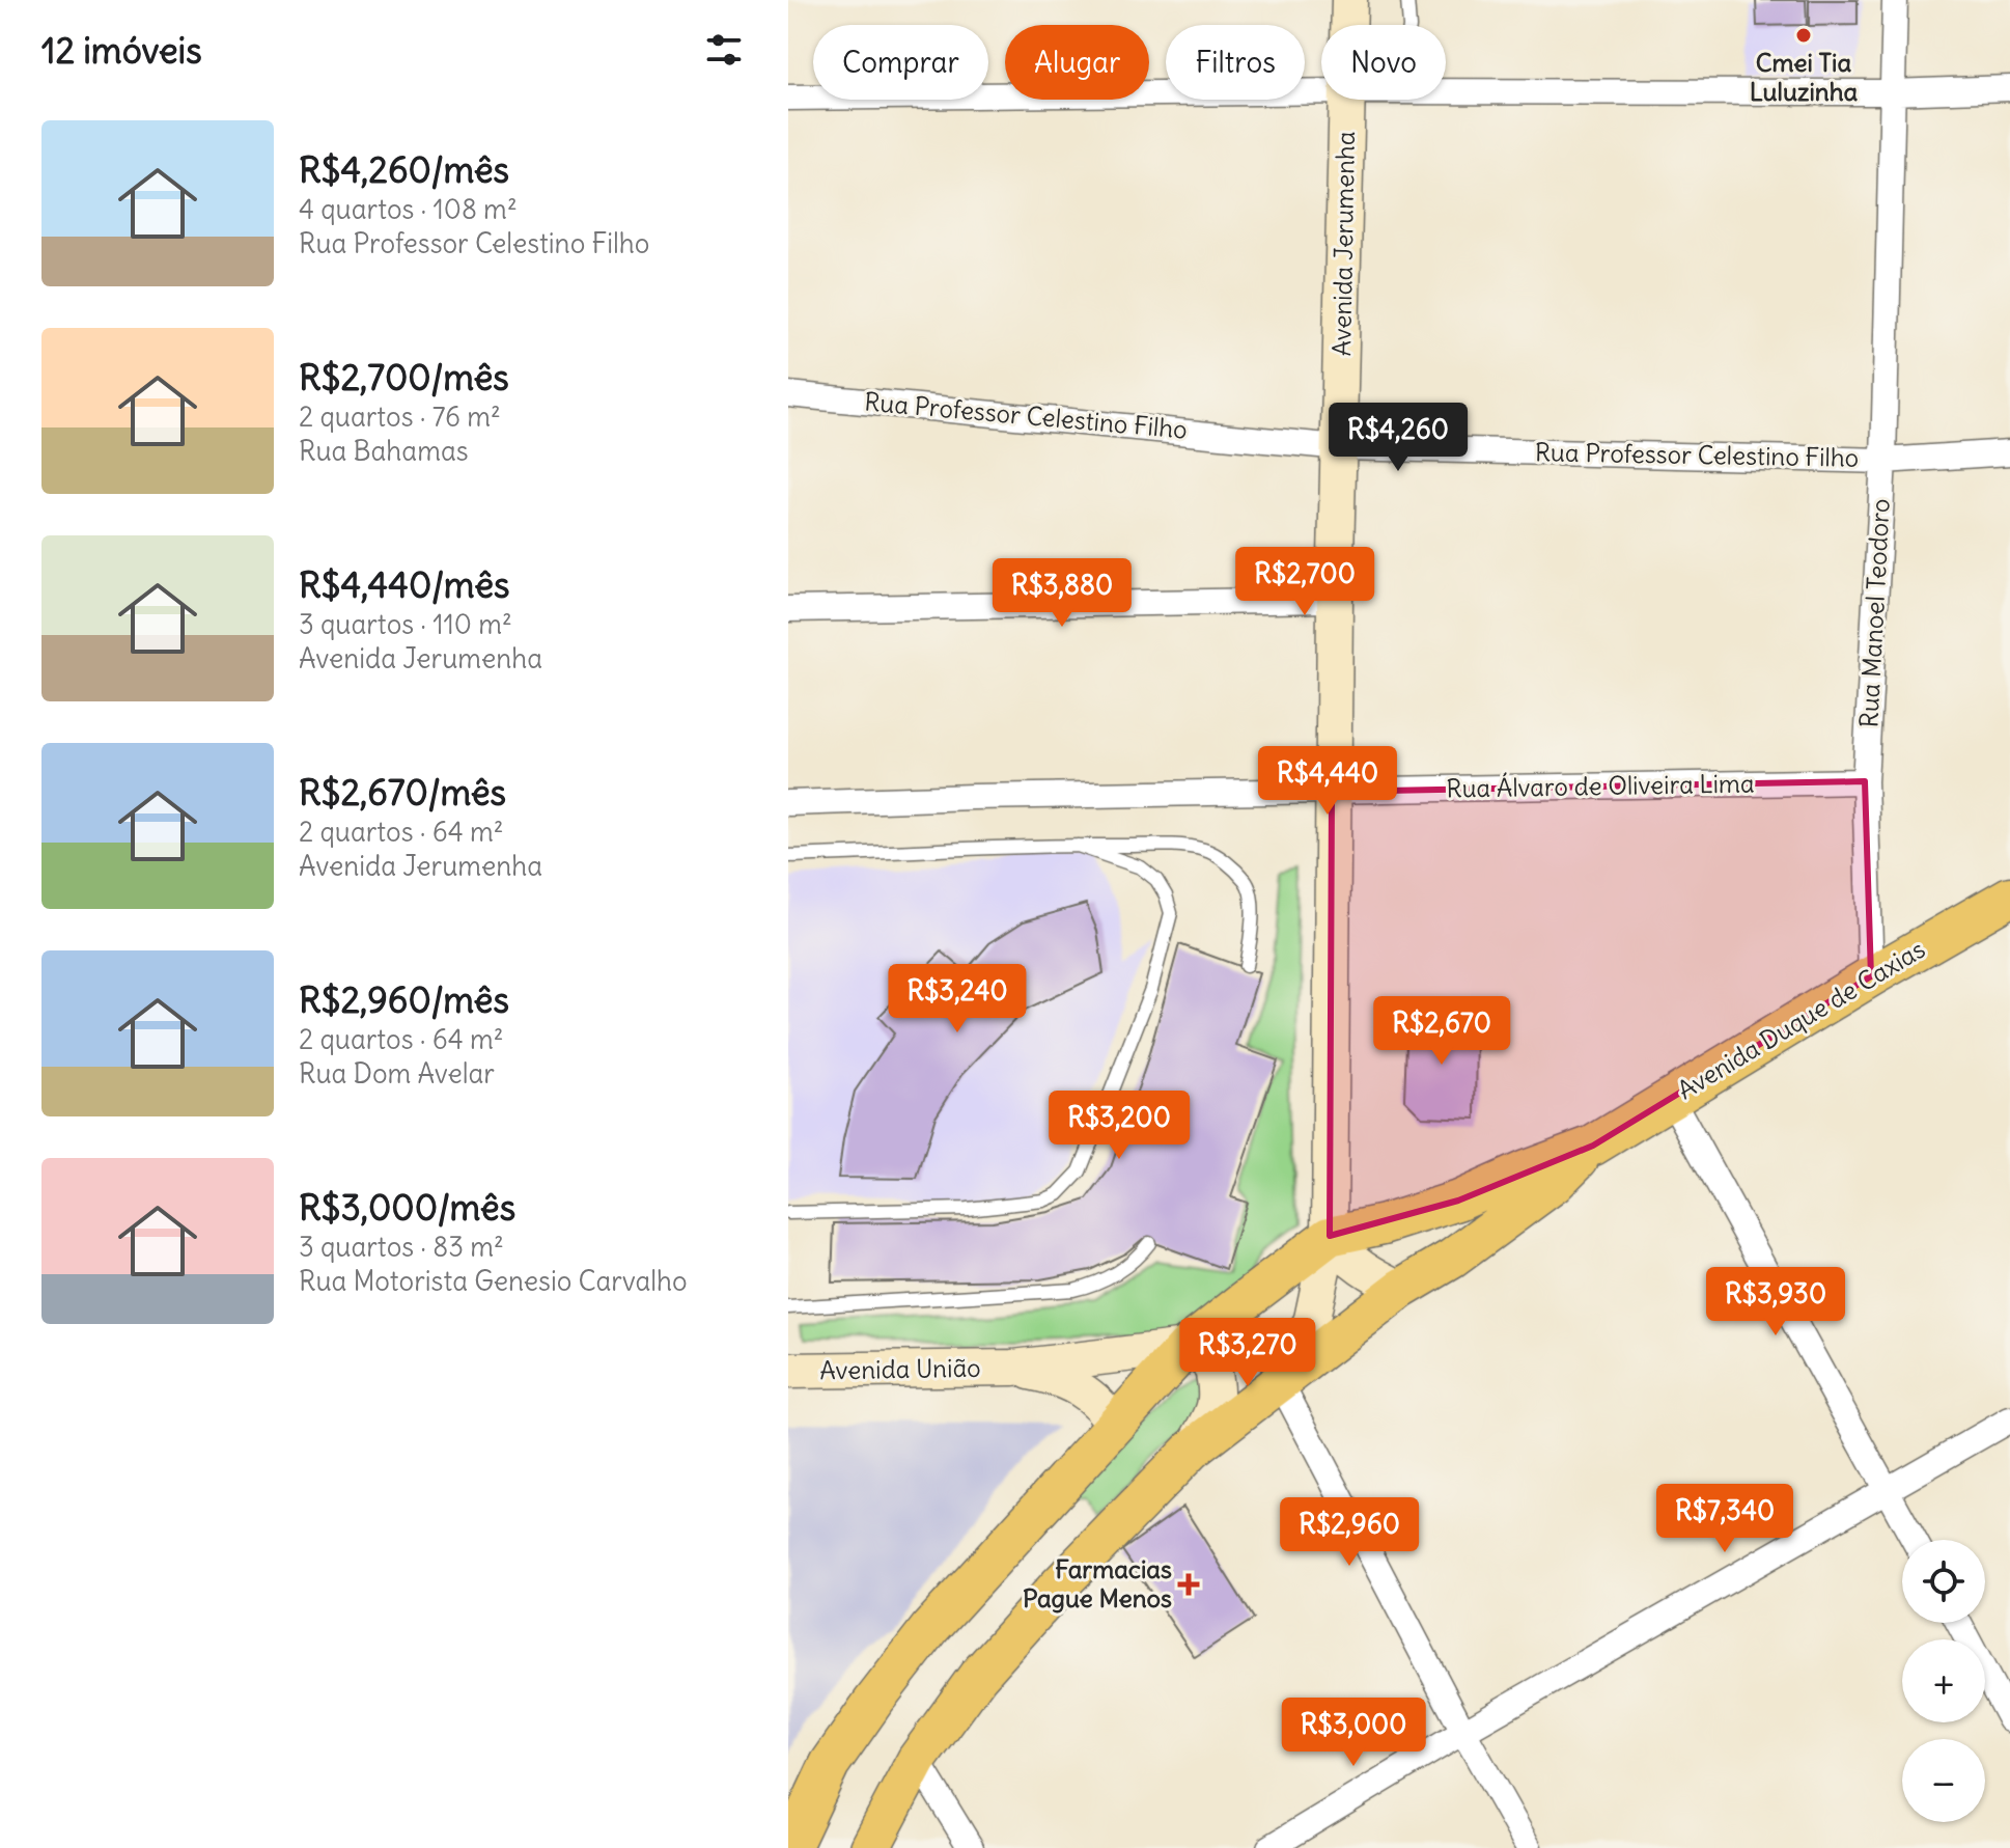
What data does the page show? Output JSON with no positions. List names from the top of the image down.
{
  "streets": {
    "main road": ["Avenida Jerumenha", "Avenida Duque de Caxias", "Avenida União"],
    "street": ["Rua Professor Celestino Filho", "Rua Manoel Teodoro", "Rua Álvaro de Oliveira Lima"]
  },
  "crossings": [
    ["Avenida Jerumenha", "Rua Professor Celestino Filho"],
    ["Avenida Jerumenha", "Rua Álvaro de Oliveira Lima"],
    ["Avenida Jerumenha", "Avenida Duque de Caxias"],
    ["Rua Professor Celestino Filho", "Rua Manoel Teodoro"],
    ["Rua Manoel Teodoro", "Rua Álvaro de Oliveira Lima"],
    ["Rua Manoel Teodoro", "Avenida Duque de Caxias"],
    ["Avenida Duque de Caxias", "Avenida União"]
  ],
  "places": {
    "other": ["Cmei Tia Luluzinha"],
    "health": ["Farmacias Pague Menos"]
  },
  "page": {
    "heading": "12 imóveis",
    "chip": [
      "Comprar",
      "Alugar",
      "Filtros",
      "Novo"
    ],
    "list": [
      {
        "name": "R$4,260/mês",
        "note": "4 quartos · 108 m² · Rua Professor Celestino Filho"
      },
      {
        "name": "R$2,700/mês",
        "note": "2 quartos · 76 m² · Rua Bahamas"
      },
      {
        "name": "R$4,440/mês",
        "note": "3 quartos · 110 m² · Avenida Jerumenha"
      },
      {
        "name": "R$2,670/mês",
        "note": "2 quartos · 64 m² · Avenida Jerumenha"
      },
      {
        "name": "R$2,960/mês",
        "note": "2 quartos · 64 m² · Rua Dom Avelar"
      },
      {
        "name": "R$3,000/mês",
        "note": "3 quartos · 83 m² · Rua Motorista Genesio Carvalho"
      }
    ],
    "price": [
      "R$4,260",
      "R$2,700",
      "R$3,880",
      "R$4,440",
      "R$3,240",
      "R$2,670",
      "R$3,200",
      "R$3,930",
      "R$3,270",
      "R$7,340",
      "R$2,960",
      "R$3,000"
    ],
    "map_buttons": ["+", "−"]
  }
}
